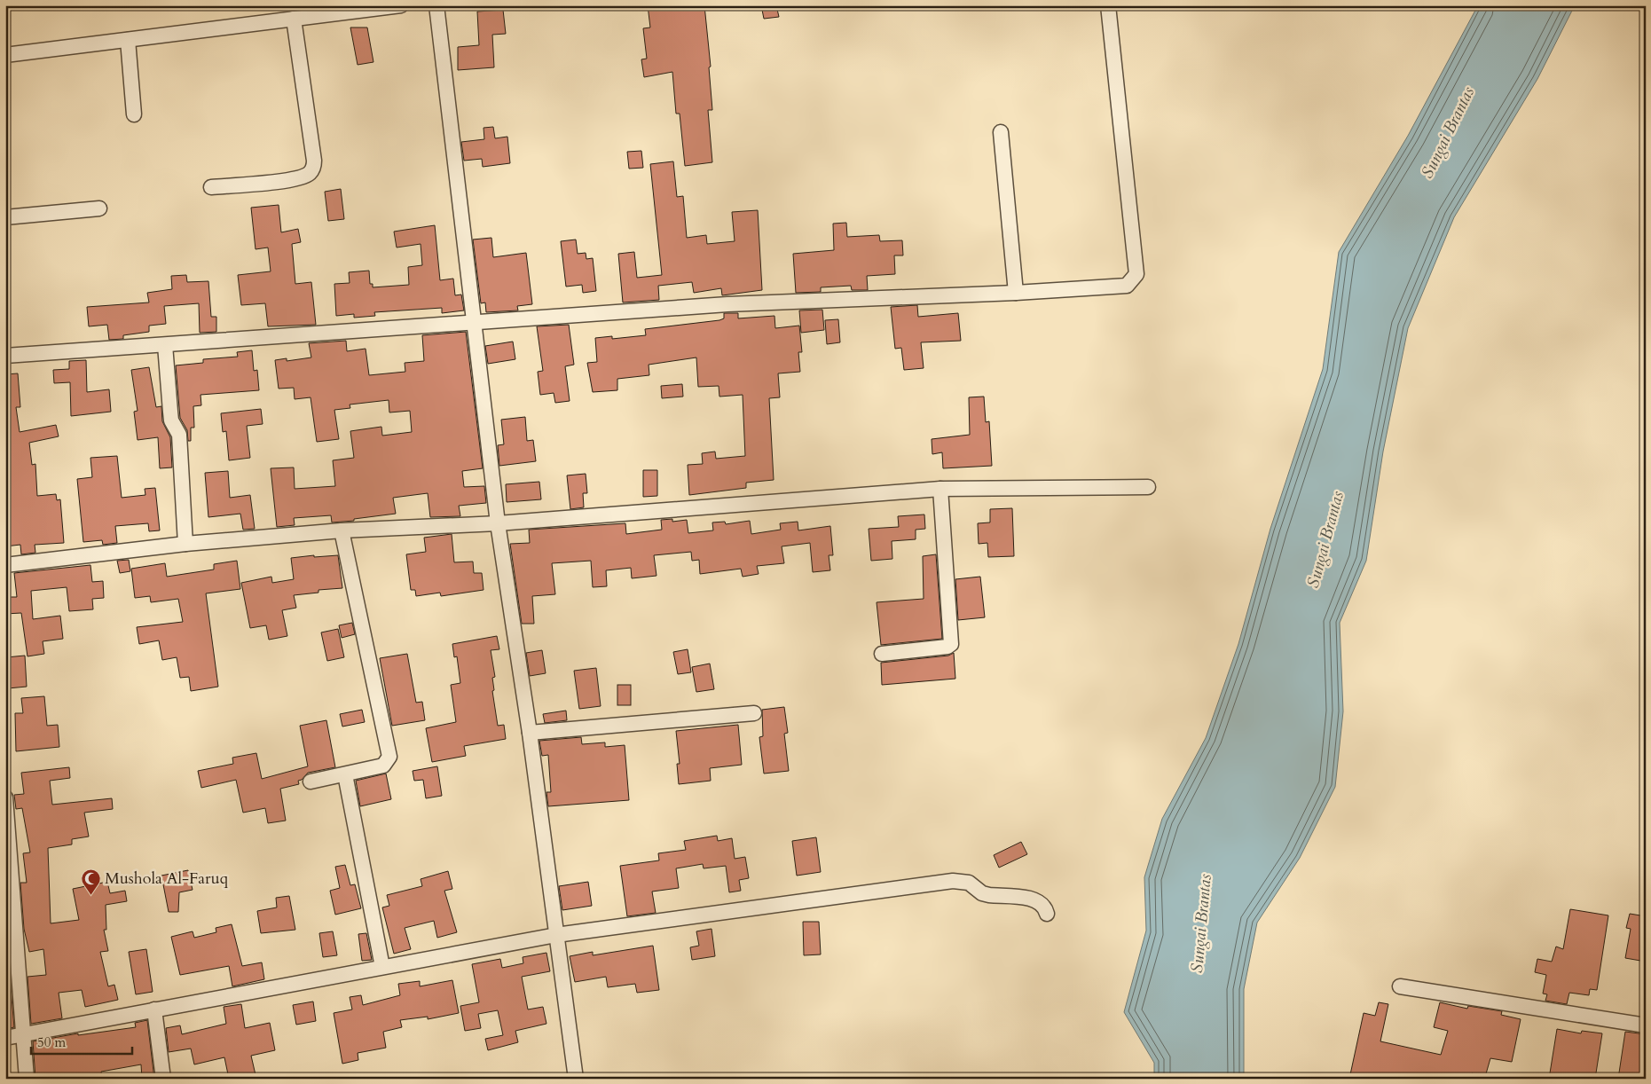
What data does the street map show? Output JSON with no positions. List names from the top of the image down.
{
  "water": ["Sungai Brantas"],
  "places": {
    "mosque": ["Mushola Al-Faruq"]
  },
  "scale_bar": "50 m"
}
